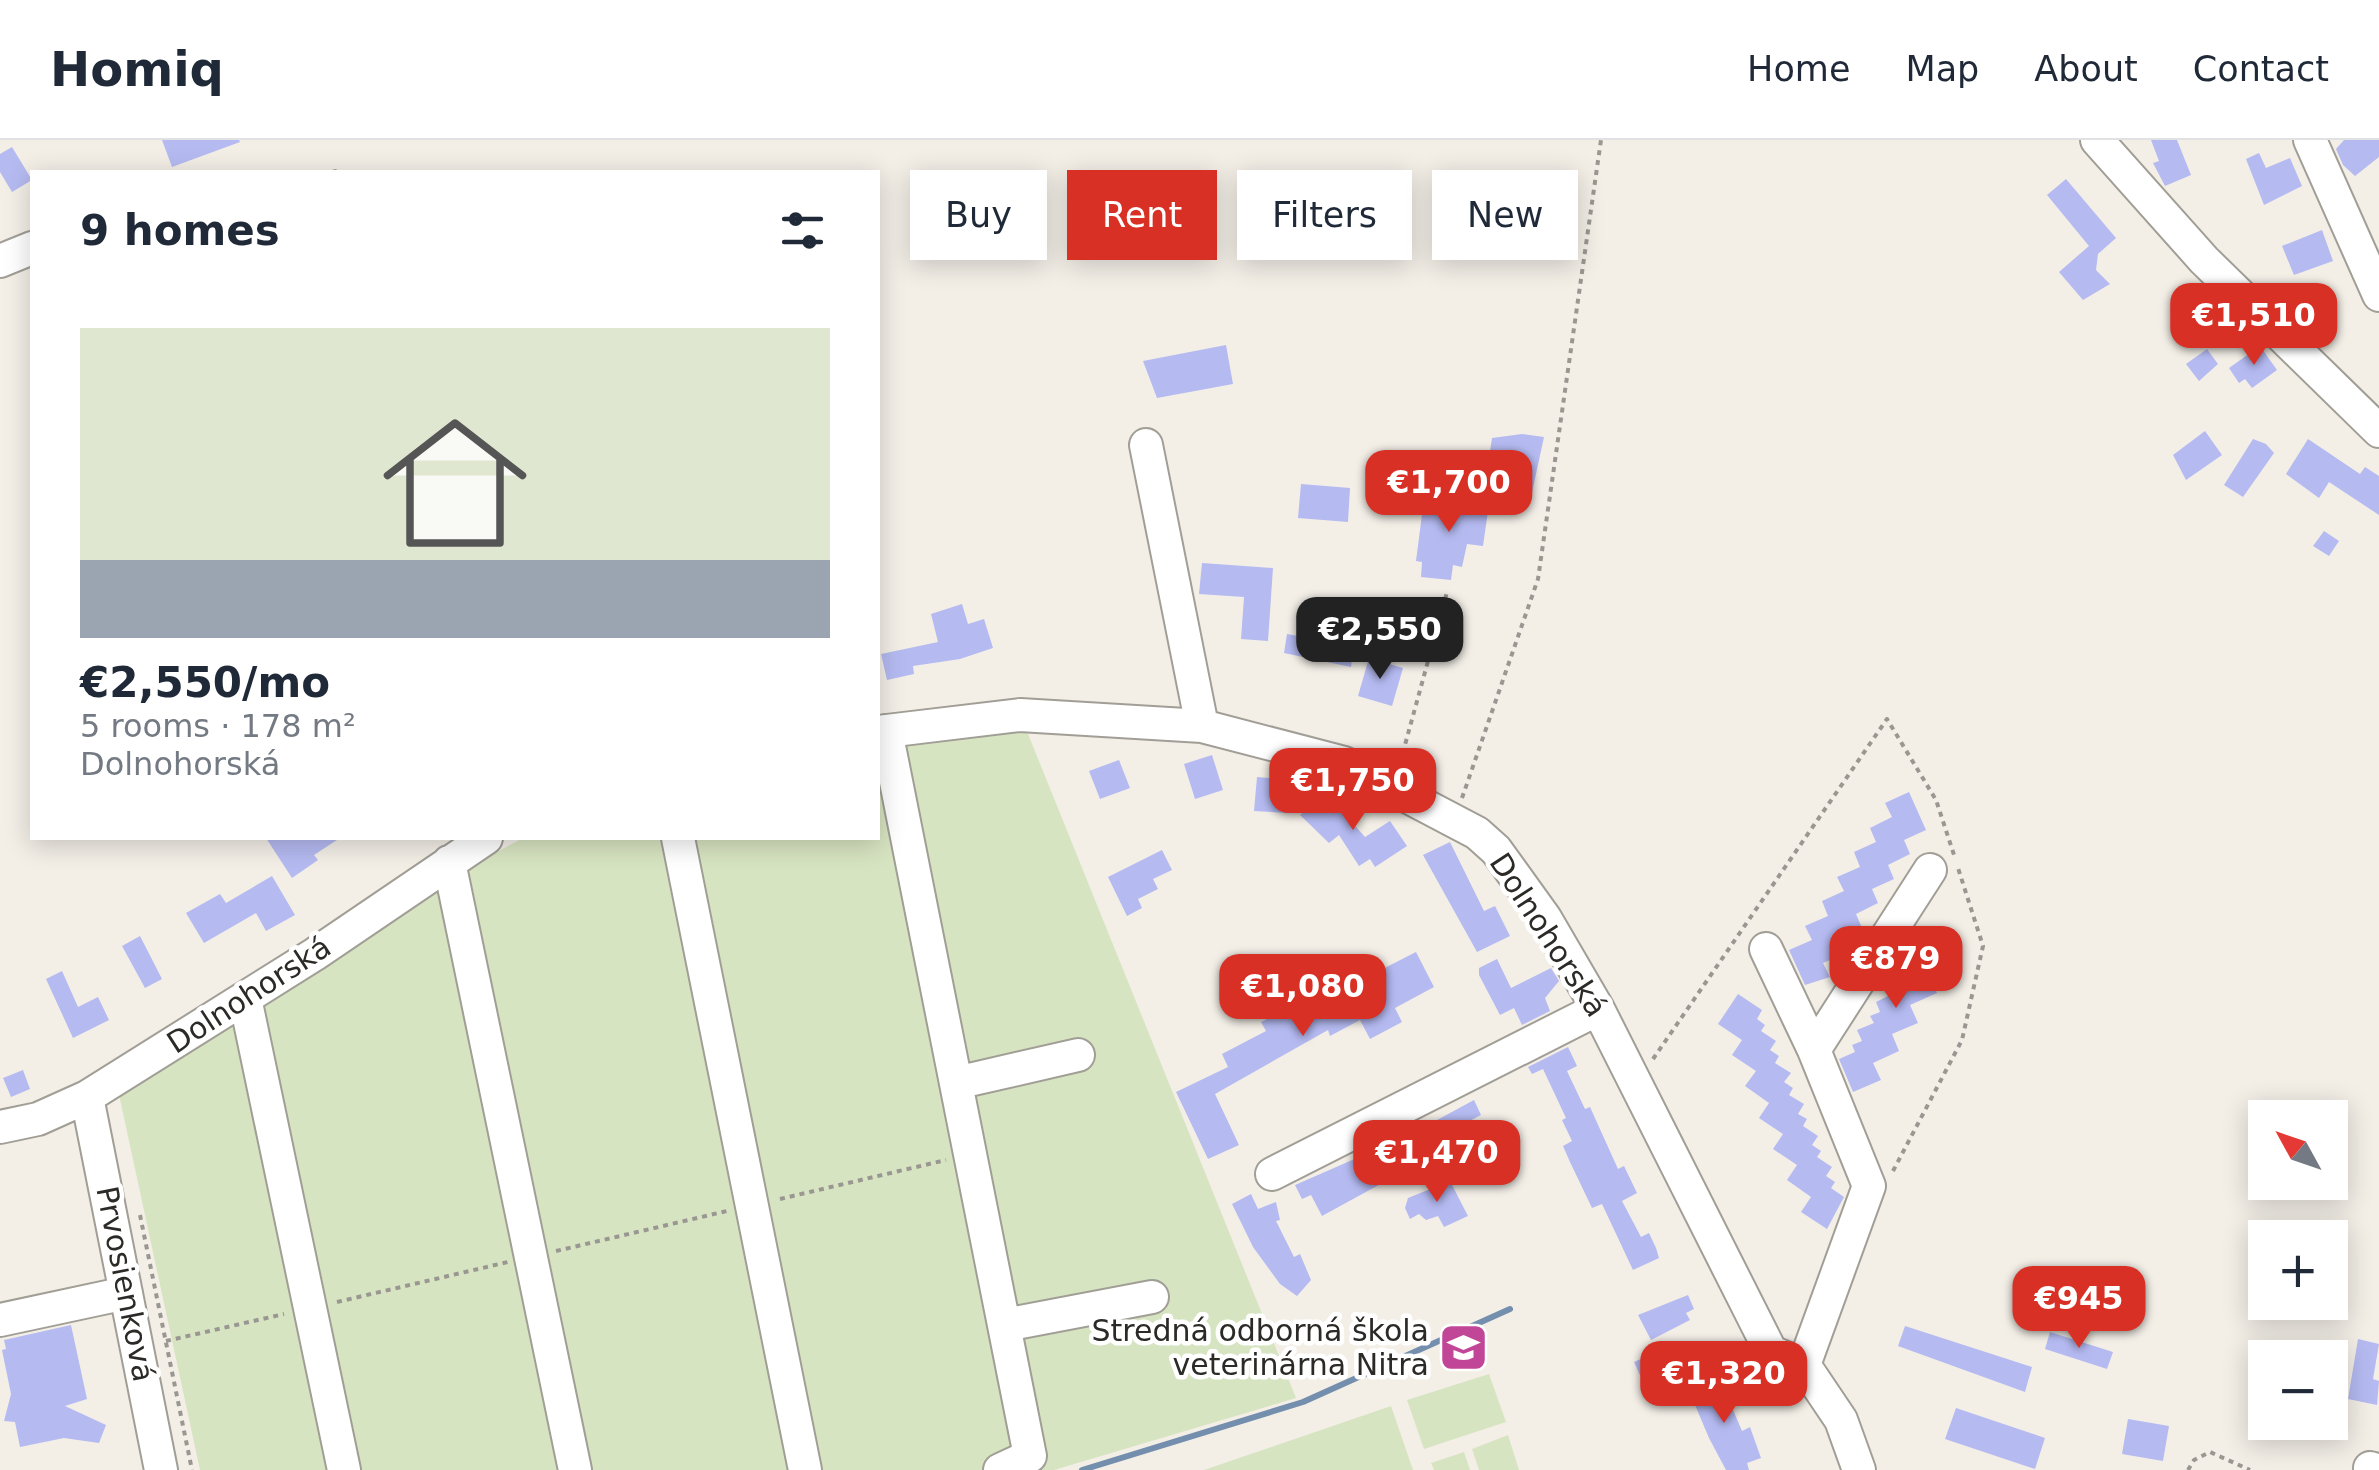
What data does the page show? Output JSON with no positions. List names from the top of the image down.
{
  "streets": {
    "street": ["Dolnohorská", "Prvosienková"]
  },
  "crossings": [
    ["Dolnohorská", "Prvosienková"]
  ],
  "places": {
    "school or university": ["Stredná odborná škola veterinárna Nitra"]
  },
  "north": "top left",
  "page": {
    "header": "Homiq",
    "nav": [
      "Home",
      "Map",
      "About",
      "Contact"
    ],
    "chip": [
      "Buy",
      "Rent",
      "Filters",
      "New"
    ],
    "heading": "9 homes",
    "price": [
      "€1,510",
      "€1,700",
      "€2,550",
      "€1,750",
      "€879",
      "€1,080",
      "€1,470",
      "€945",
      "€1,320"
    ],
    "list": [
      {
        "name": "€2,550/mo",
        "note": "5 rooms · 178 m² · Dolnohorská"
      }
    ],
    "map_buttons": ["+", "−"]
  }
}
